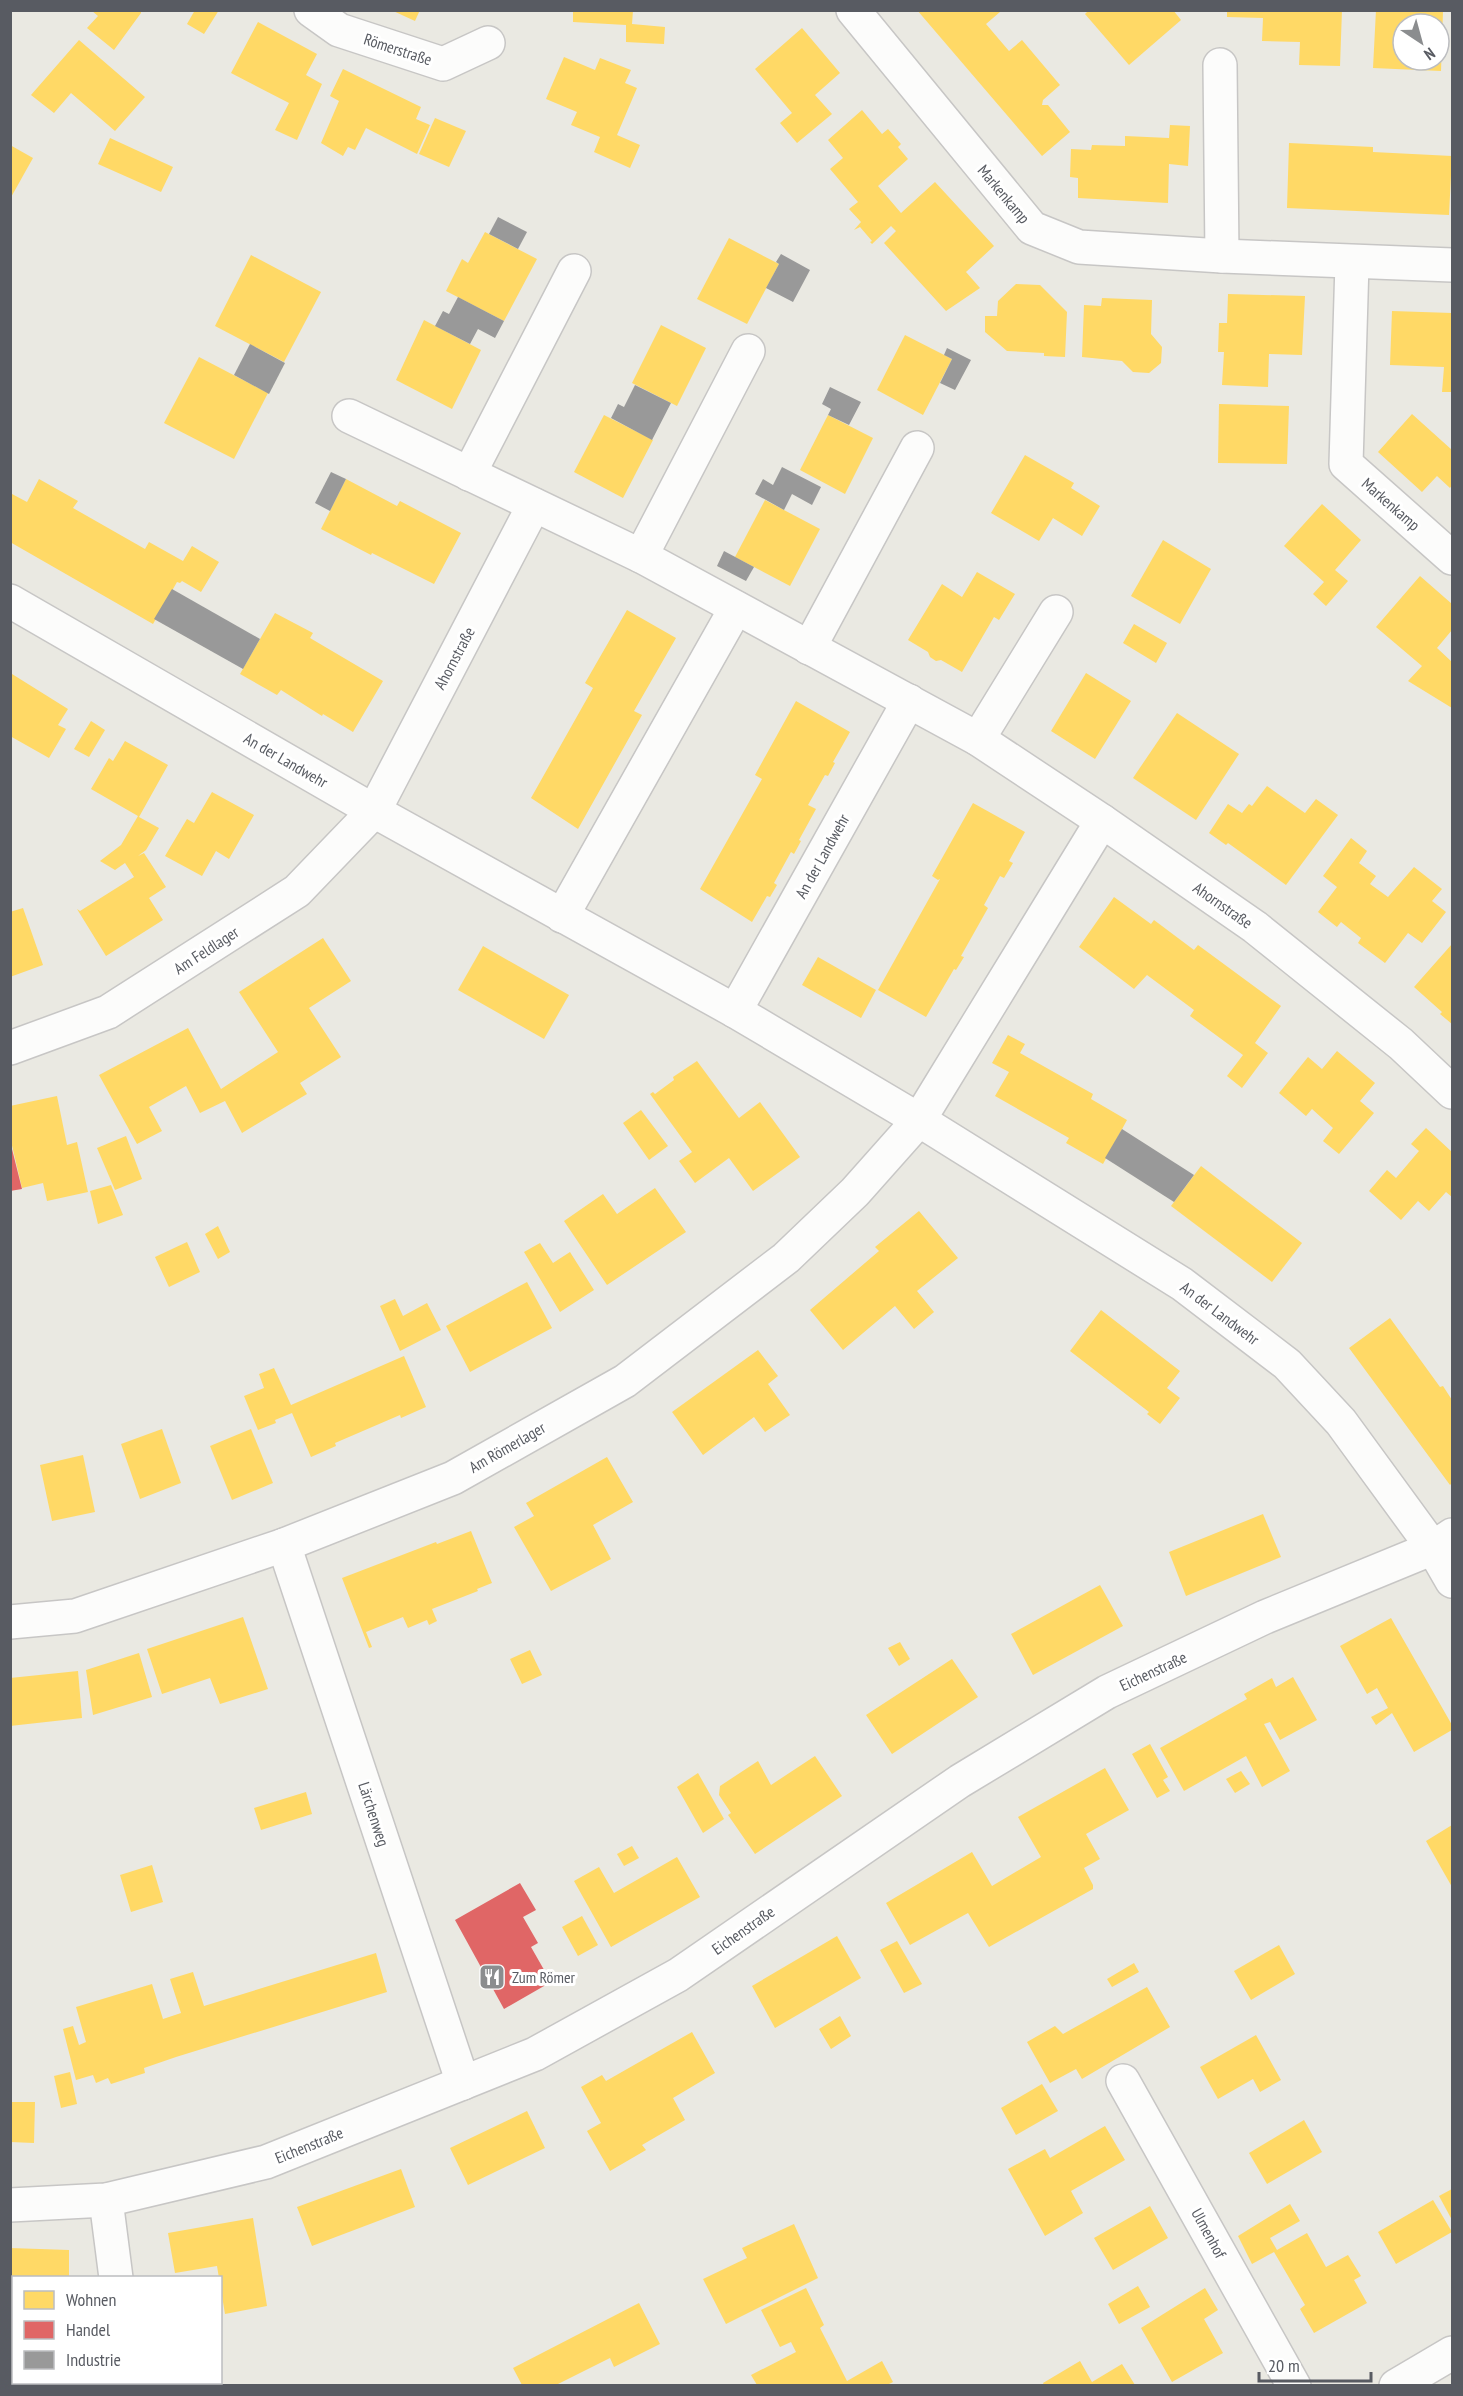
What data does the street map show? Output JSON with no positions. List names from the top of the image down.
{
  "streets": {
    "street": [
      "Römerstraße",
      "Markenkamp",
      "Ahornstraße",
      "An der Landwehr",
      "Am Feldlager",
      "Am Römerlager",
      "Eichenstraße",
      "Lärchenweg",
      "Ulmenhof"
    ]
  },
  "crossings": [
    ["Ahornstraße", "An der Landwehr"],
    ["Ahornstraße", "Am Feldlager"],
    ["An der Landwehr", "Am Feldlager"],
    ["An der Landwehr", "Am Römerlager"],
    ["An der Landwehr", "Eichenstraße"],
    ["Am Römerlager", "Lärchenweg"],
    ["Eichenstraße", "Lärchenweg"]
  ],
  "places": {
    "restaurant": ["Zum Römer"]
  },
  "legend": ["Wohnen", "Handel", "Industrie"],
  "scale_bar": "20 m",
  "north": "bottom right"
}
